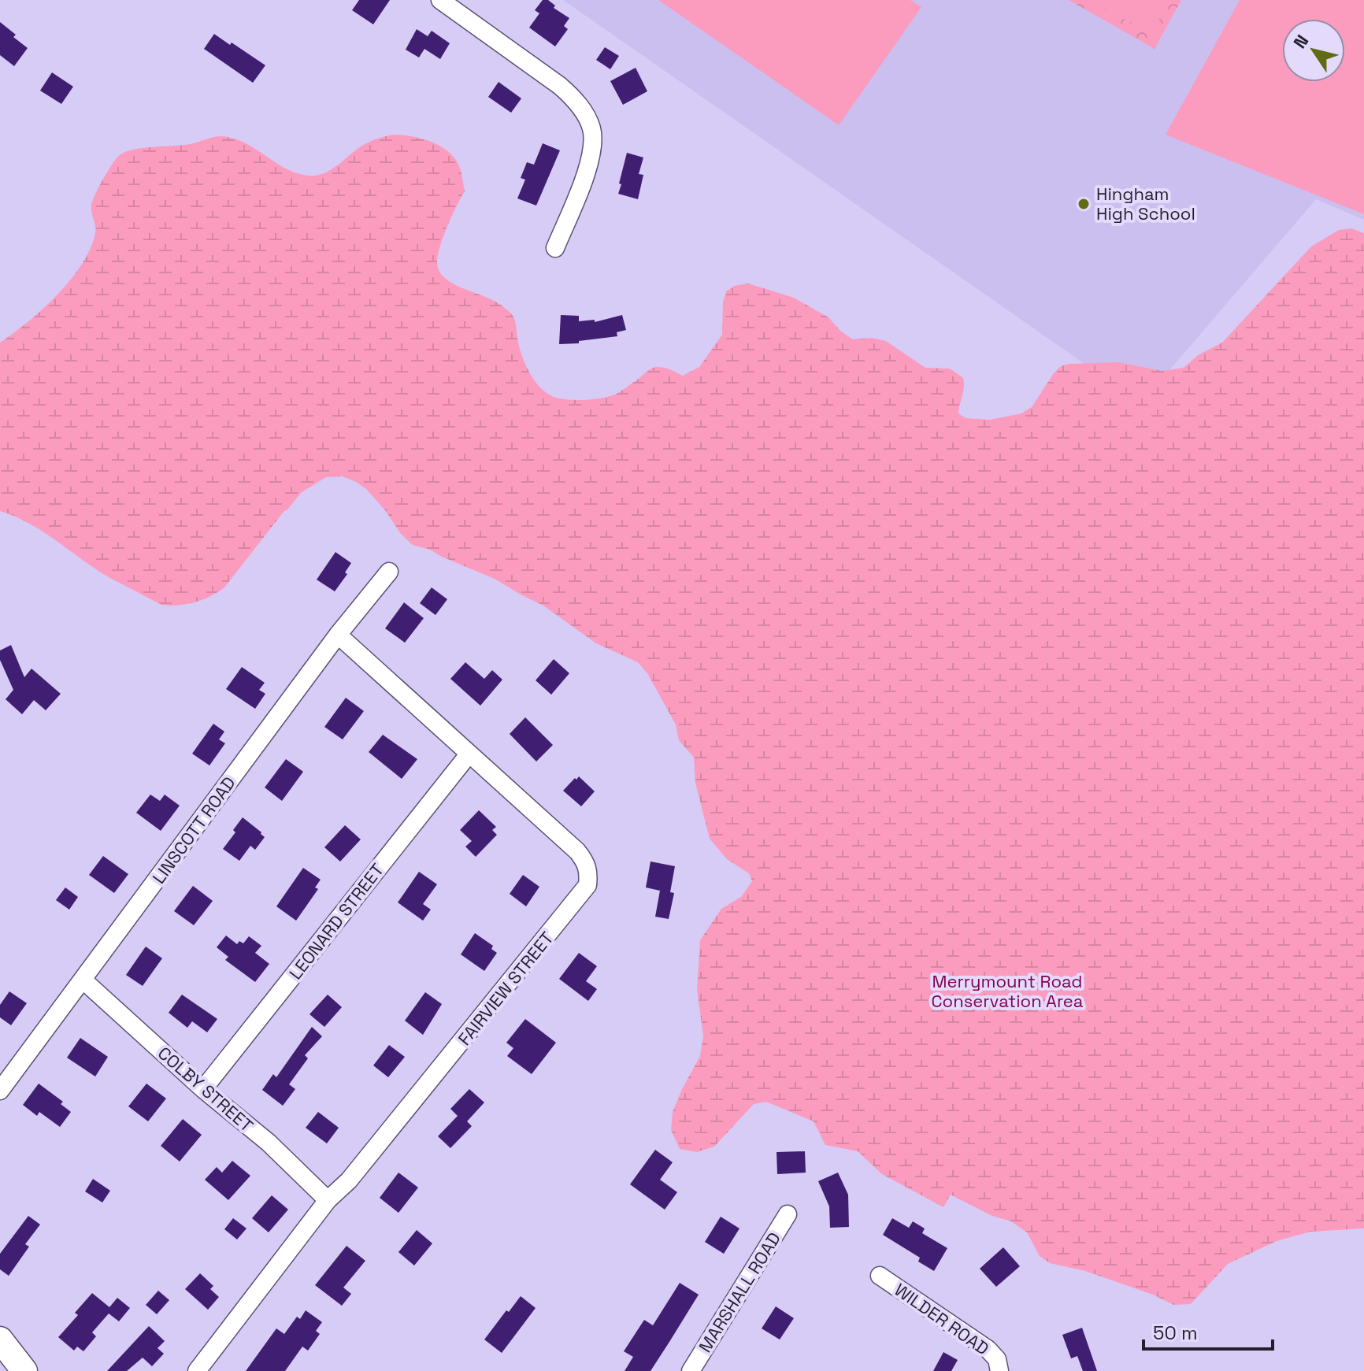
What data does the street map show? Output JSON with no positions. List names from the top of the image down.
{
  "streets": {
    "street": [
      "LINSCOTT ROAD",
      "LEONARD STREET",
      "FAIRVIEW STREET",
      "COLBY STREET",
      "MARSHALL ROAD",
      "WILDER ROAD"
    ]
  },
  "crossings": [
    ["LINSCOTT ROAD", "FAIRVIEW STREET"],
    ["LINSCOTT ROAD", "COLBY STREET"],
    ["LEONARD STREET", "FAIRVIEW STREET"],
    ["LEONARD STREET", "COLBY STREET"],
    ["FAIRVIEW STREET", "COLBY STREET"]
  ],
  "parks": ["Merrymount Road Conservation Area"],
  "places": ["Hingham High School"],
  "scale_bar": "50 m",
  "north": "top left"
}
